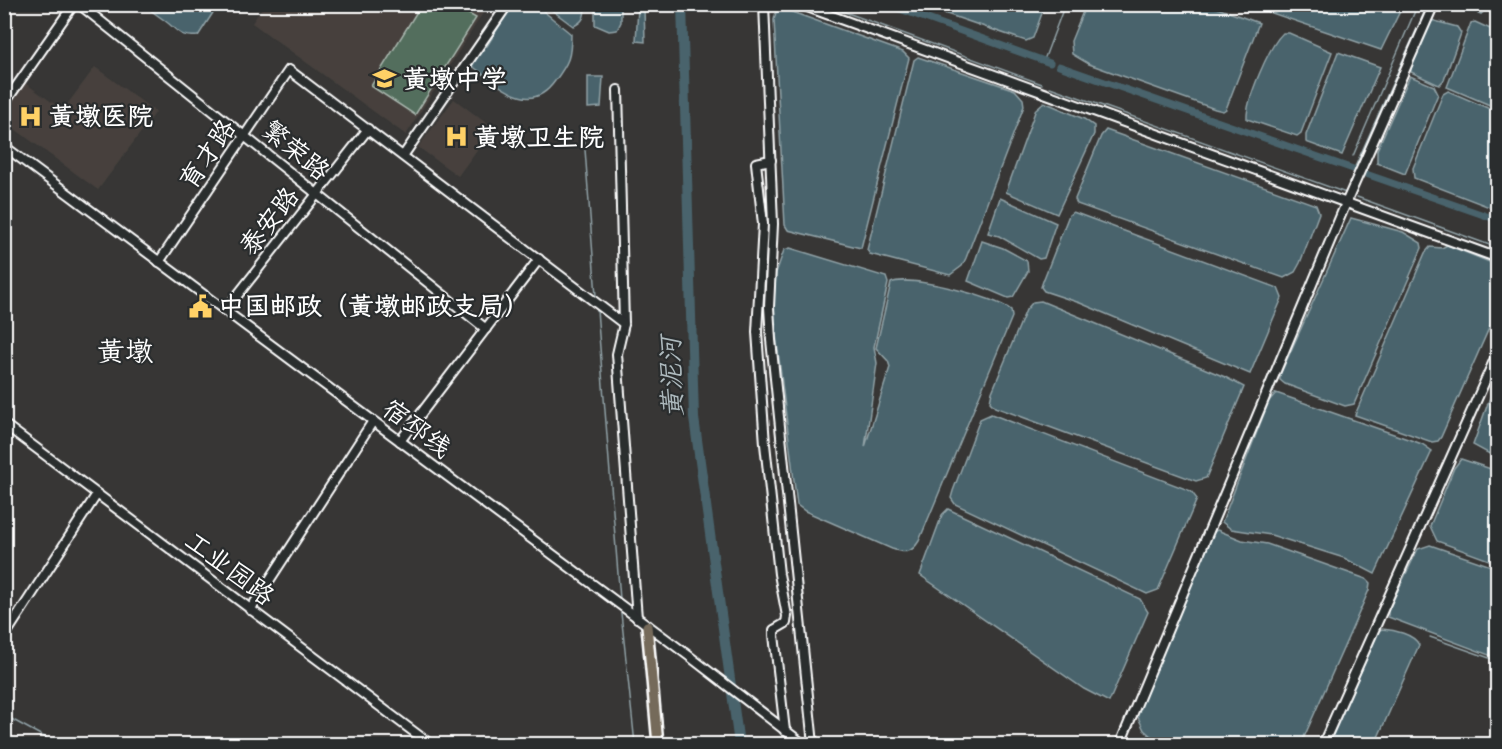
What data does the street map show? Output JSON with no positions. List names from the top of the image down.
{
  "streets": {
    "street": [
      "繁荣路",
      "育才路",
      "泰安路",
      "宿邳线",
      "工业园路"
    ]
  },
  "crossings": [
    ["繁荣路", "育才路"],
    ["繁荣路", "泰安路"],
    ["育才路", "泰安路"],
    ["育才路", "宿邳线"],
    ["泰安路", "宿邳线"]
  ],
  "districts": ["黄墩"],
  "water": ["黄泥河"],
  "places": {
    "school or university": ["黄墩中学"],
    "hospital": ["黄墩医院", "黄墩卫生院"],
    "public building": ["中国邮政（黄墩邮政支局）"]
  }
}
